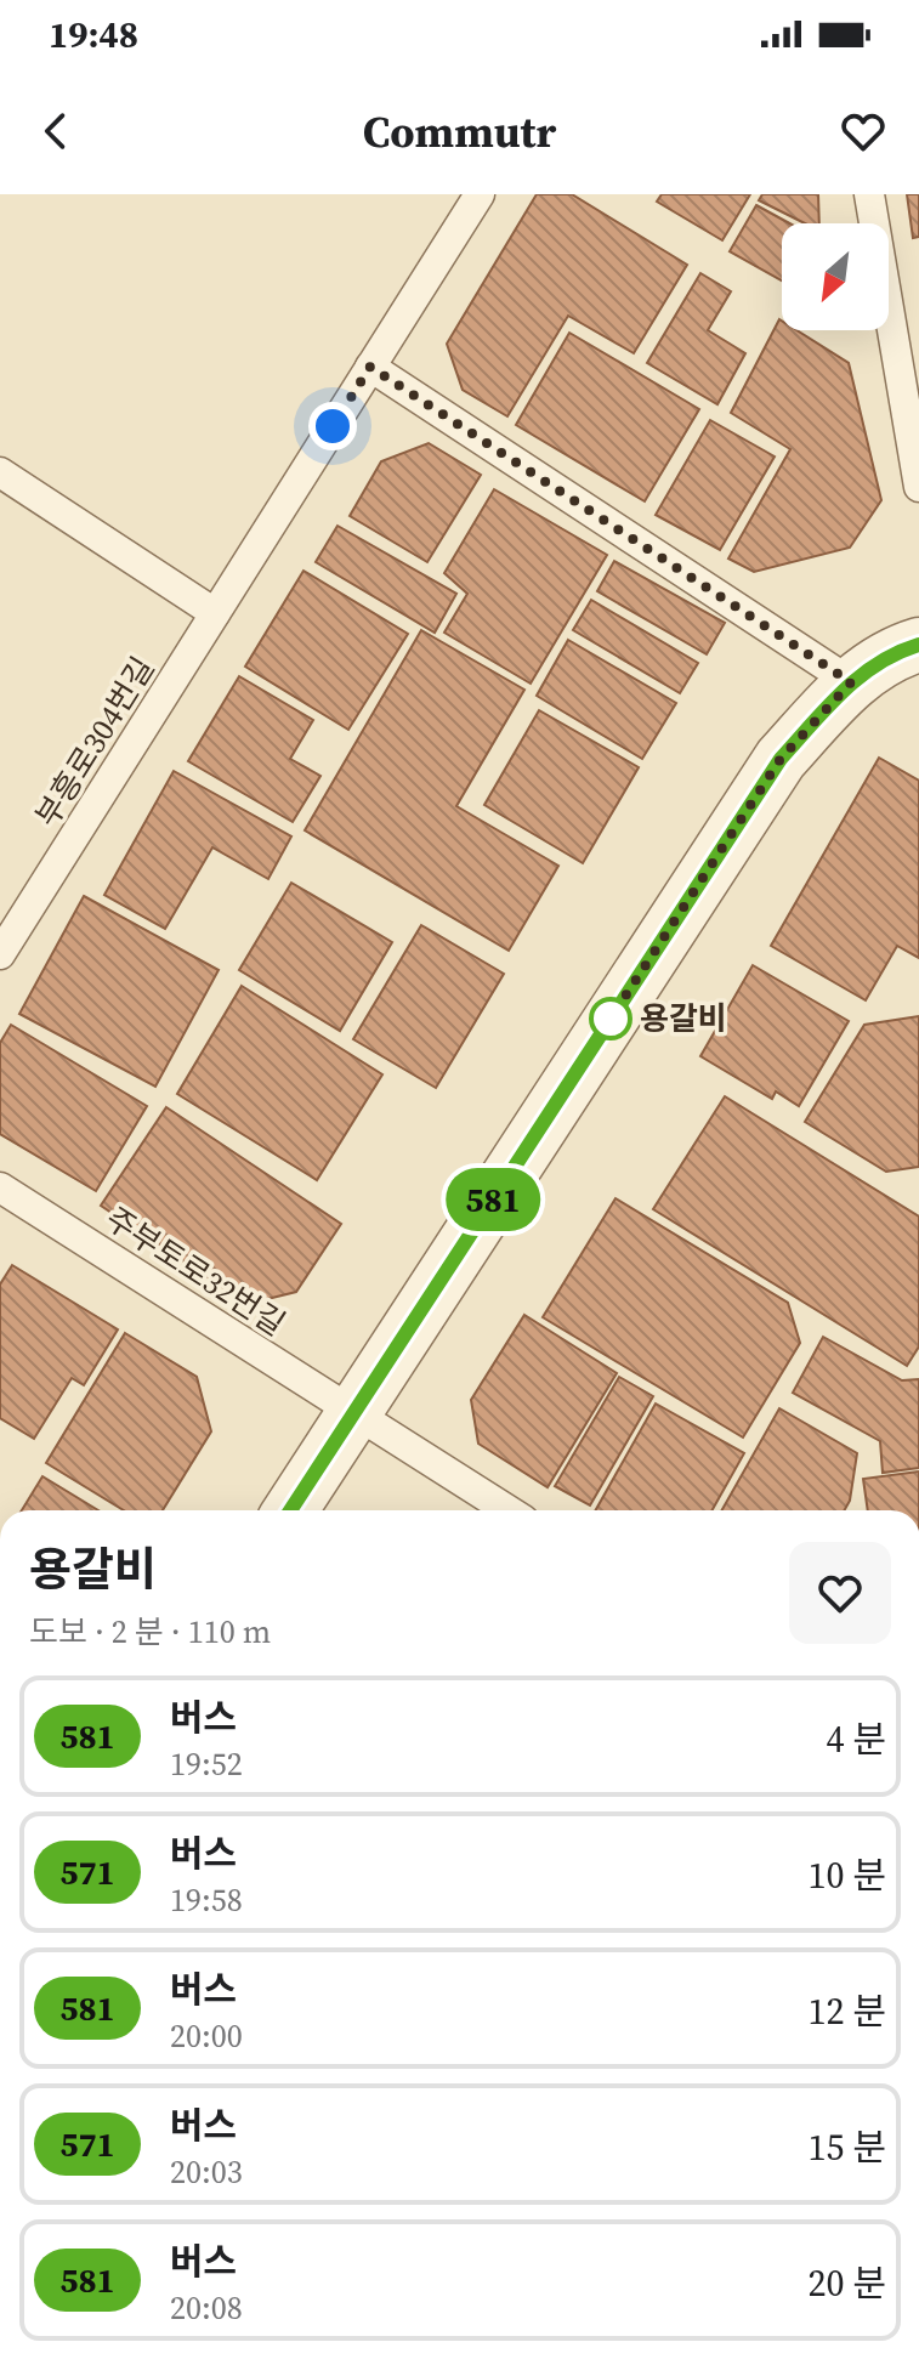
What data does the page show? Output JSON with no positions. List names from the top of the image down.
{
  "streets": {
    "lane": ["부흥로304번길", "주부토로32번길"]
  },
  "places": ["용갈비"],
  "lines": ["bus line 581"],
  "north": "bottom left",
  "page": {
    "status": "19:48",
    "header": "Commutr",
    "on_map": "581",
    "heading": ["용갈비", "도보 · 2 분 · 110 m"],
    "list": [
      {
        "mark": "581",
        "name": "버스",
        "note": "19:52",
        "value": "4 분"
      },
      {
        "mark": "571",
        "name": "버스",
        "note": "19:58",
        "value": "10 분"
      },
      {
        "mark": "581",
        "name": "버스",
        "note": "20:00",
        "value": "12 분"
      },
      {
        "mark": "571",
        "name": "버스",
        "note": "20:03",
        "value": "15 분"
      },
      {
        "mark": "581",
        "name": "버스",
        "note": "20:08",
        "value": "20 분"
      }
    ]
  }
}
